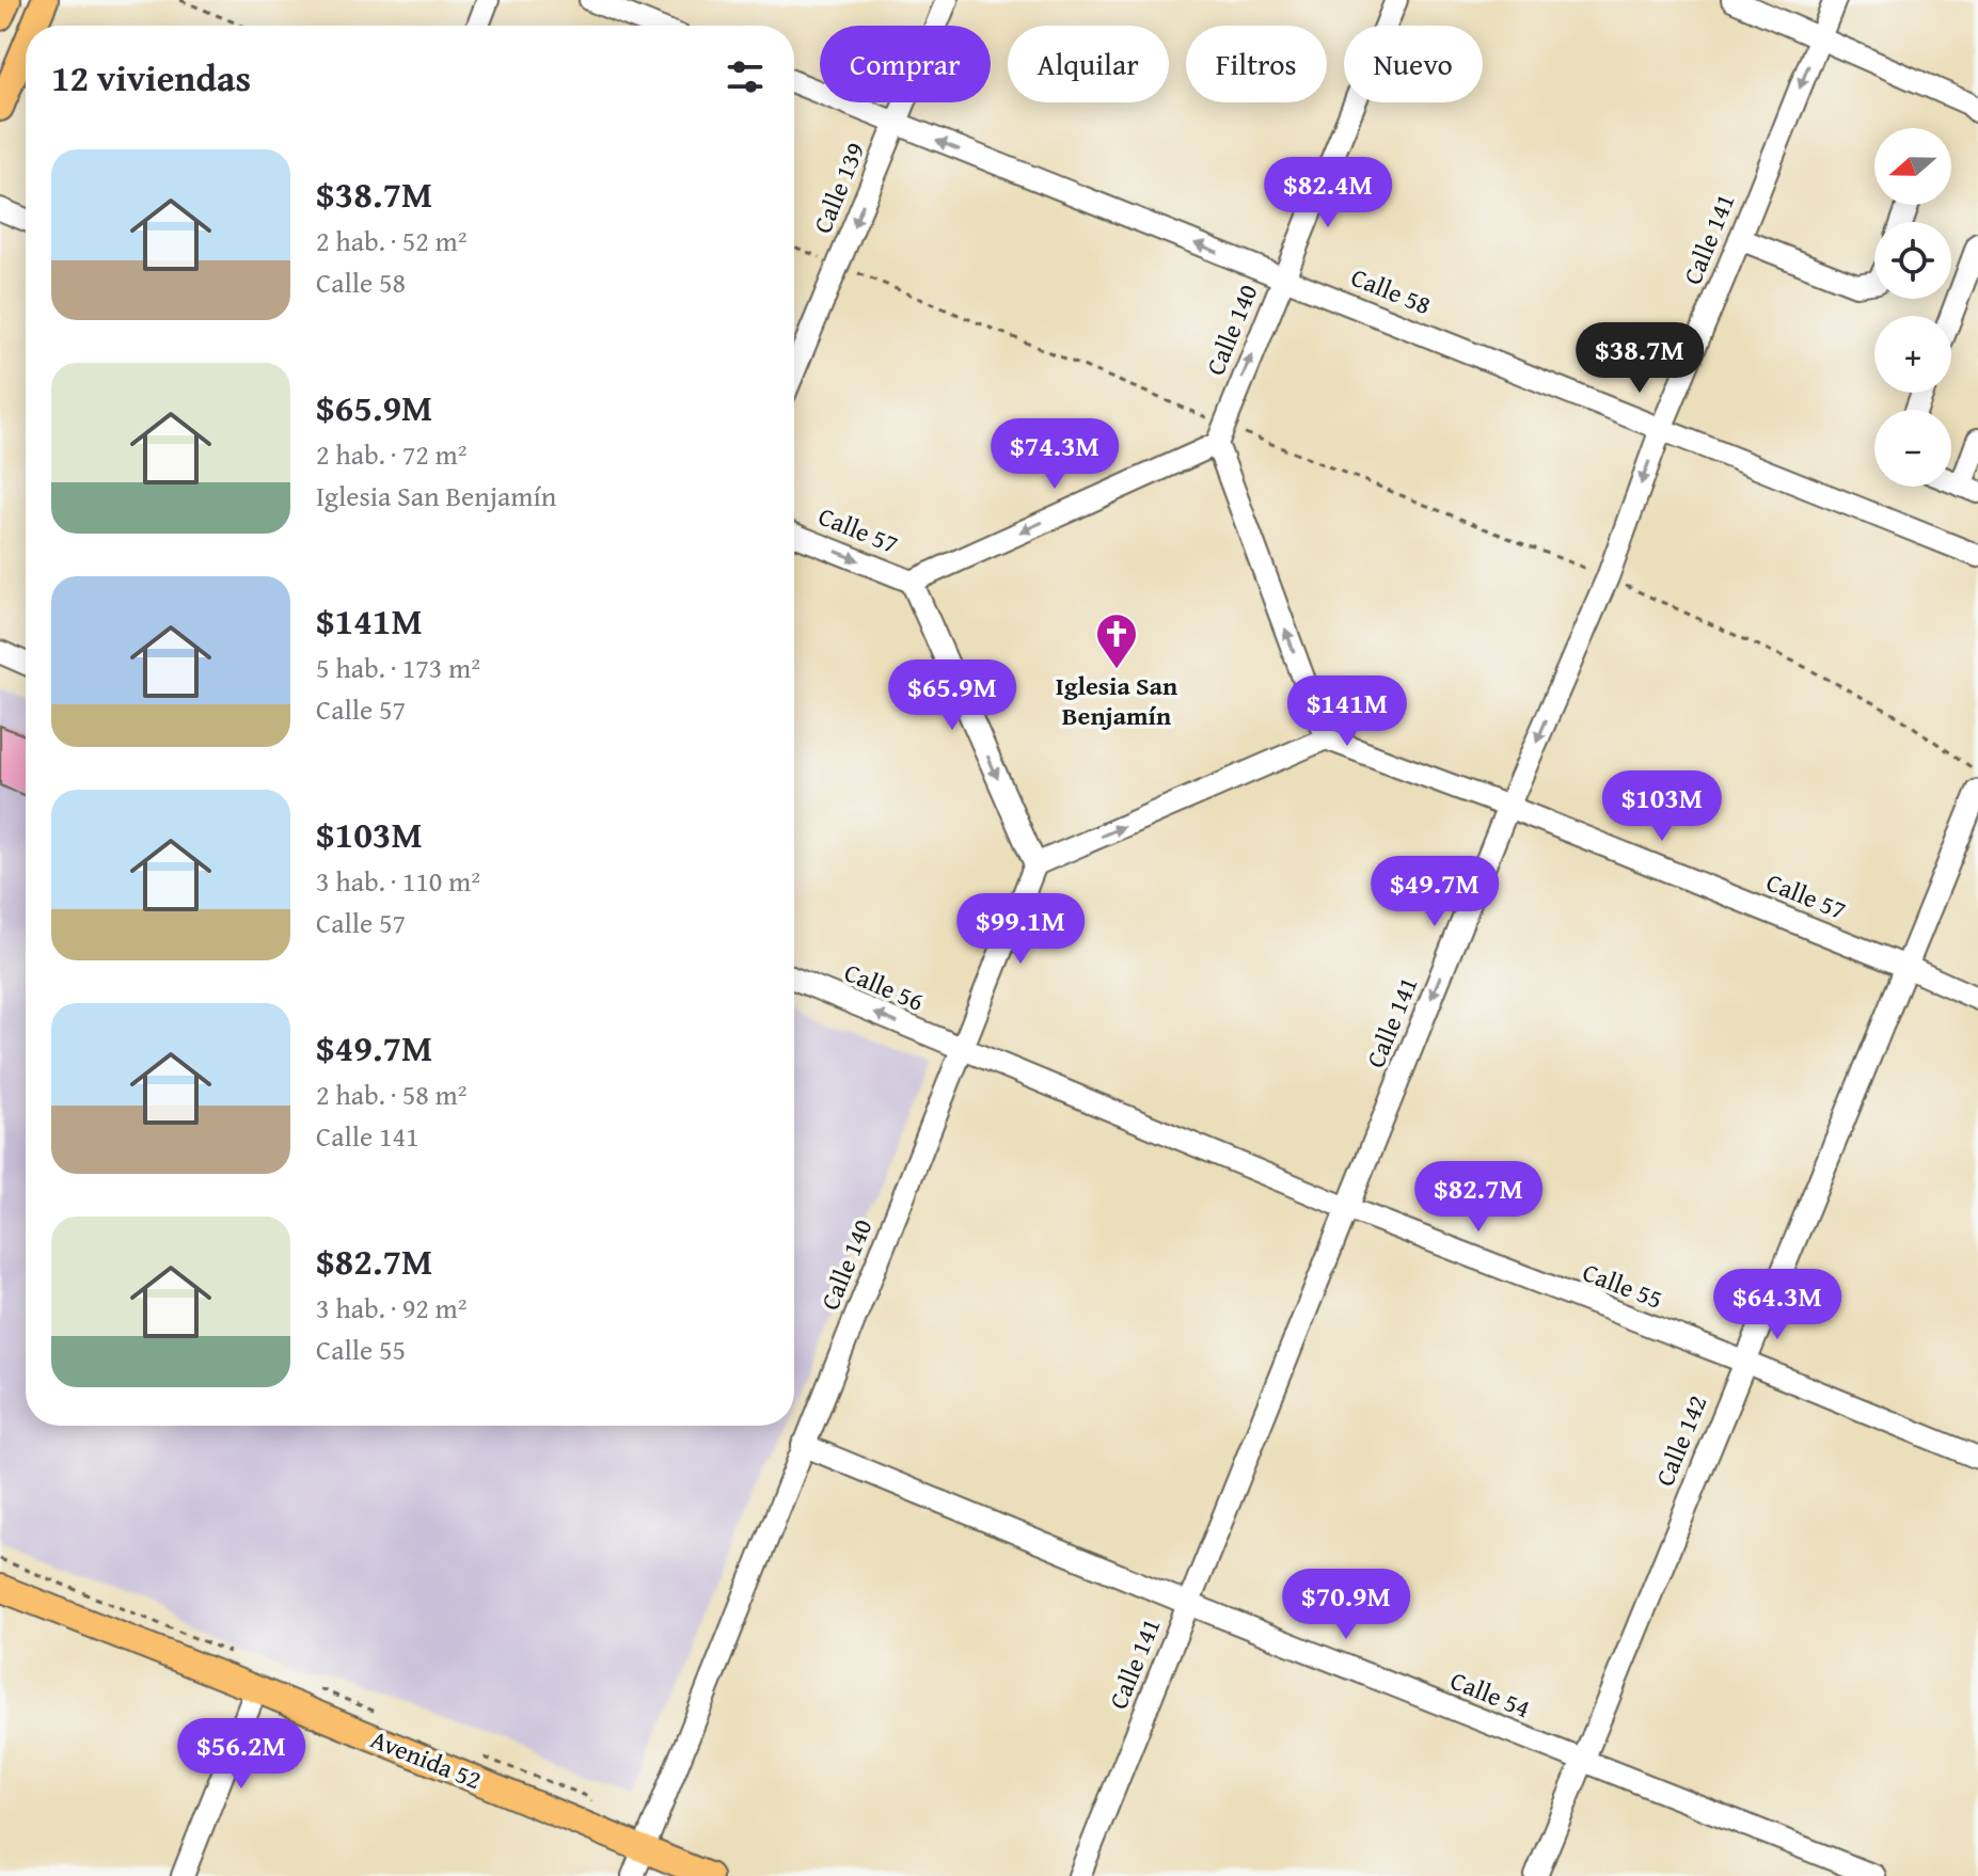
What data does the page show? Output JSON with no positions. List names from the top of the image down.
{
  "streets": {
    "main road": ["Avenida 52"],
    "street": [
      "Calle 139",
      "Calle 141",
      "Calle 58",
      "Calle 140",
      "Calle 57",
      "Calle 56",
      "Calle 55",
      "Calle 142",
      "Calle 54"
    ]
  },
  "crossings": [
    ["Calle 139", "Calle 58"],
    ["Calle 141", "Calle 58"],
    ["Calle 141", "Calle 57"],
    ["Calle 141", "Calle 55"],
    ["Calle 141", "Calle 54"],
    ["Calle 58", "Calle 140"],
    ["Calle 140", "Calle 56"],
    ["Calle 140", "Calle 55"],
    ["Calle 140", "Calle 54"],
    ["Calle 140", "Avenida 52"],
    ["Calle 57", "Calle 142"],
    ["Calle 56", "Calle 55"],
    ["Calle 55", "Calle 142"],
    ["Calle 142", "Calle 54"]
  ],
  "one_way": ["Calle 139", "Calle 141", "Calle 56"],
  "places": {
    "church": ["Iglesia San Benjamín"]
  },
  "north": "left",
  "page": {
    "chip": [
      "Comprar",
      "Alquilar",
      "Filtros",
      "Nuevo"
    ],
    "heading": "12 viviendas",
    "map_buttons": ["+", "−"],
    "list": [
      {
        "name": "$38.7M",
        "note": "2 hab. · 52 m² · Calle 58"
      },
      {
        "name": "$65.9M",
        "note": "2 hab. · 72 m² · Iglesia San Benjamín"
      },
      {
        "name": "$141M",
        "note": "5 hab. · 173 m² · Calle 57"
      },
      {
        "name": "$103M",
        "note": "3 hab. · 110 m² · Calle 57"
      },
      {
        "name": "$49.7M",
        "note": "2 hab. · 58 m² · Calle 141"
      },
      {
        "name": "$82.7M",
        "note": "3 hab. · 92 m² · Calle 55"
      }
    ],
    "price": [
      "$82.4M",
      "$38.7M",
      "$74.3M",
      "$65.9M",
      "$141M",
      "$103M",
      "$49.7M",
      "$99.1M",
      "$82.7M",
      "$64.3M",
      "$70.9M",
      "$56.2M"
    ]
  }
}
